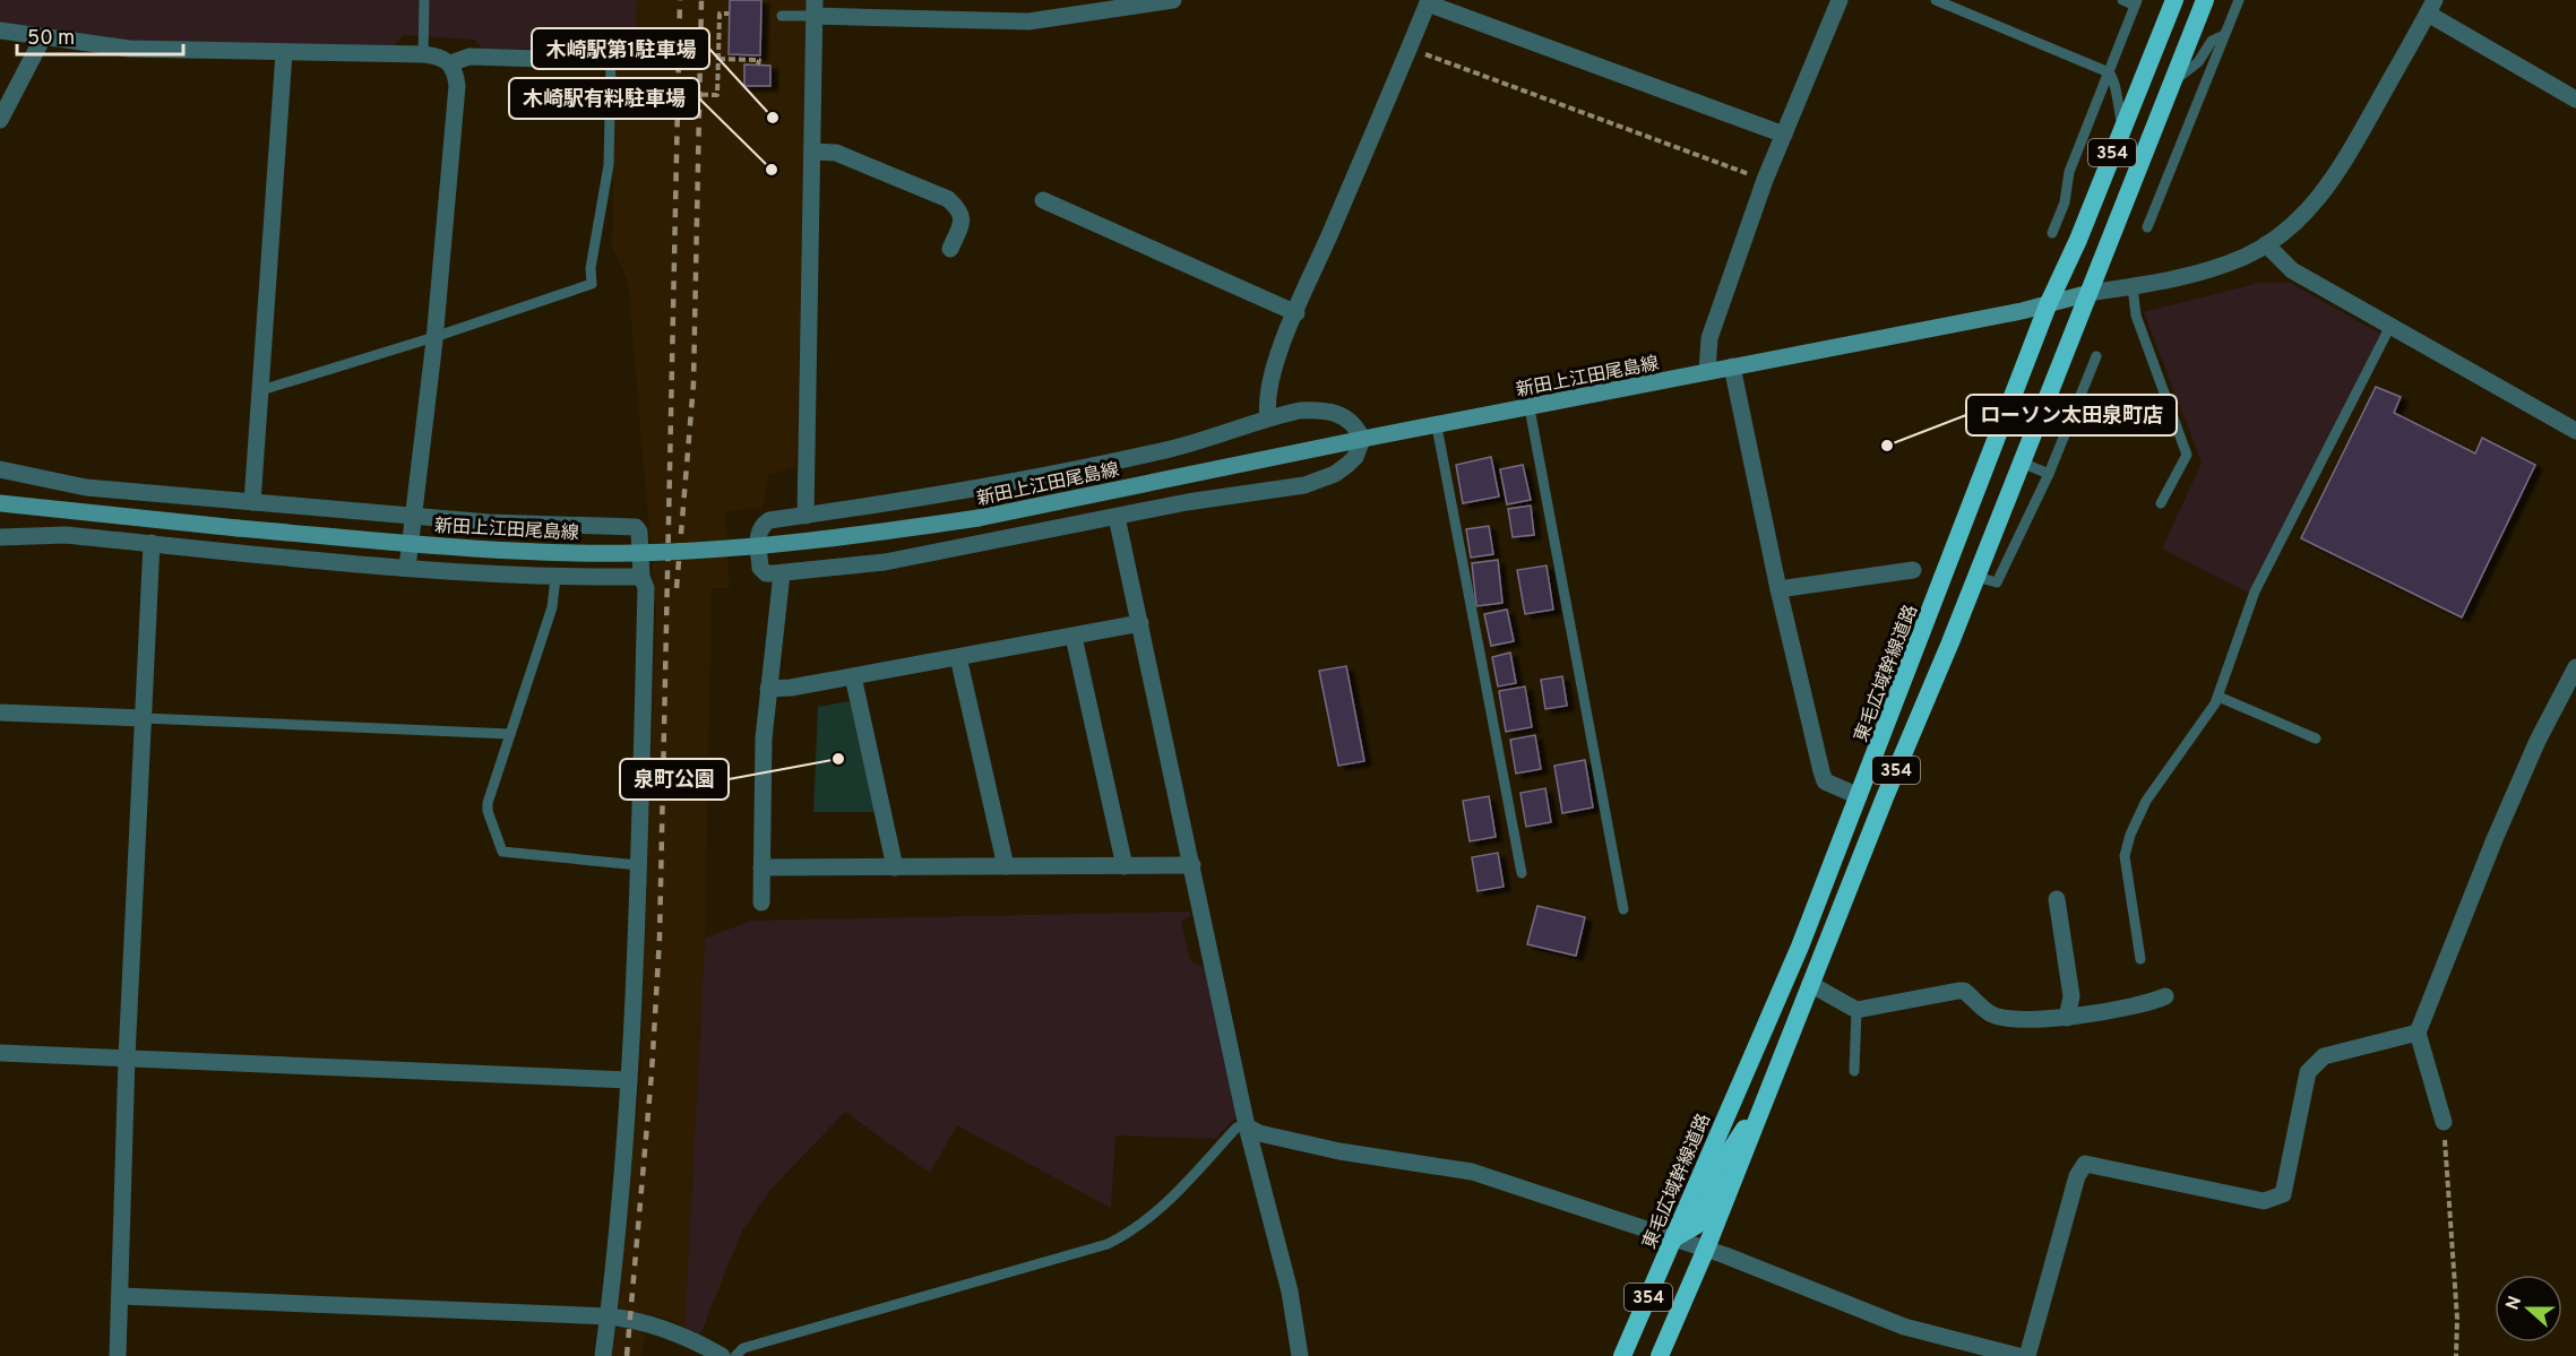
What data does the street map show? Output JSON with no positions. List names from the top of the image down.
{
  "streets": {
    "highway": ["354", "東毛広域幹線道路"],
    "main road": ["新田上江田尾島線"]
  },
  "crossings": [
    ["354", "新田上江田尾島線"],
    ["新田上江田尾島線", "東毛広域幹線道路"]
  ],
  "places": [
    "木崎駅第1駐車場",
    "木崎駅有料駐車場",
    "ローソン太田泉町店",
    "泉町公園"
  ],
  "scale_bar": "50 m",
  "north": "left"
}
